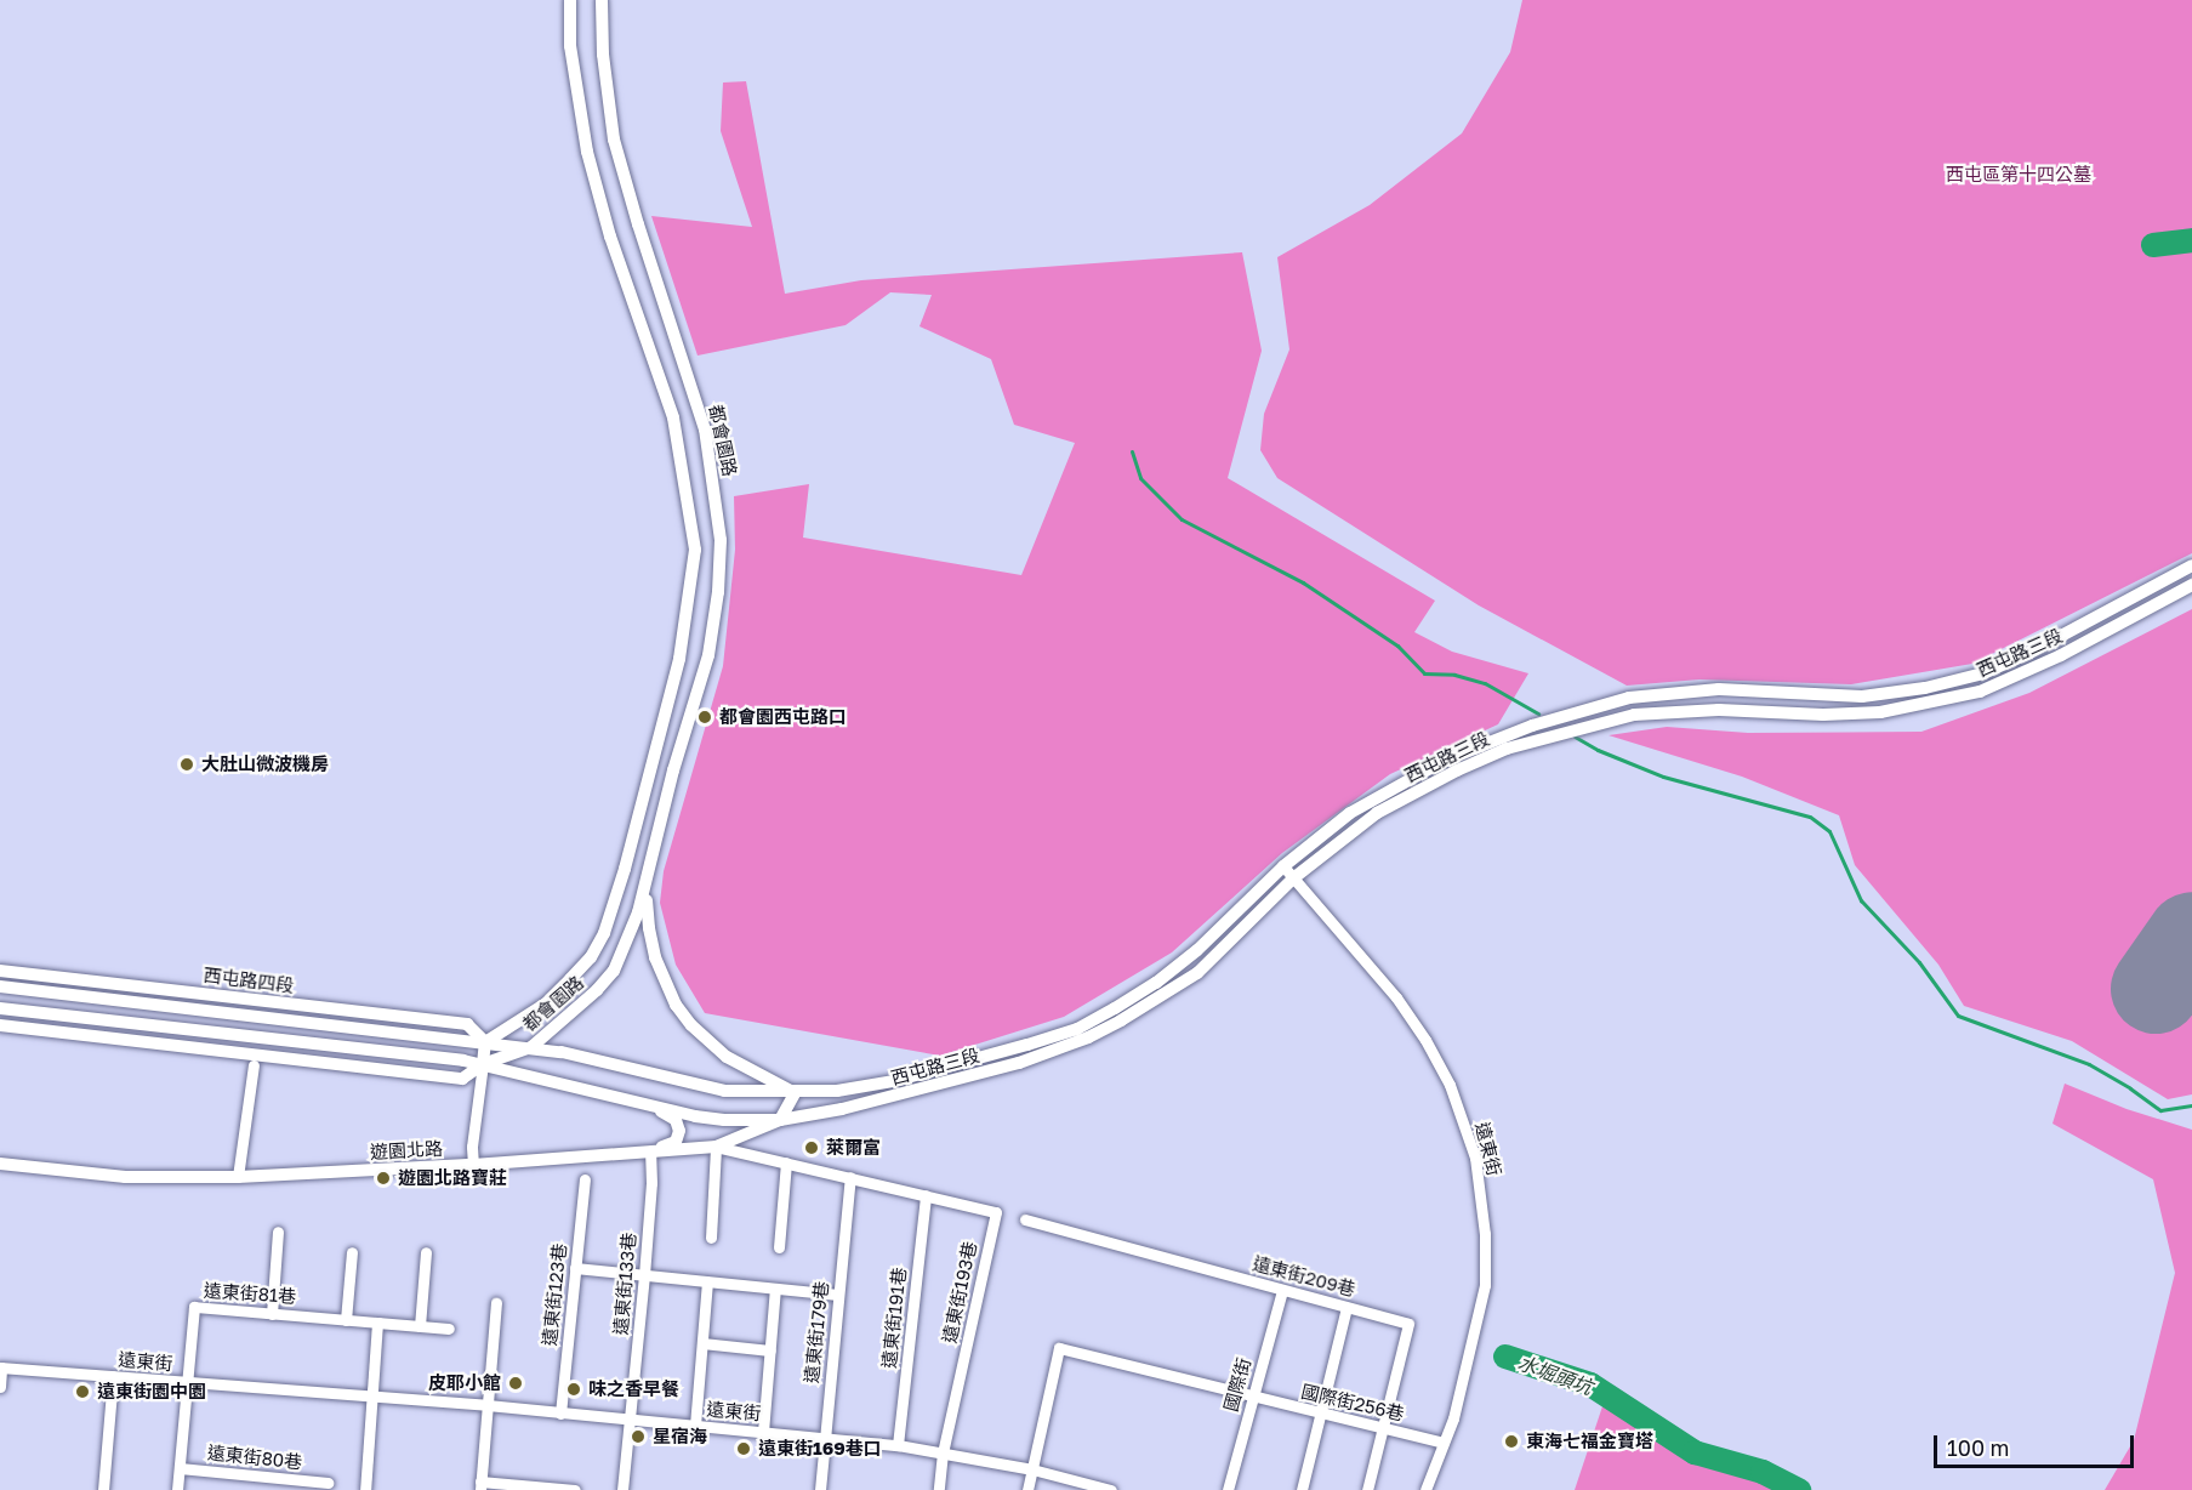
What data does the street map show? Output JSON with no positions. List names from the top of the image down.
{
  "streets": {
    "street": [
      "都會園路",
      "西屯路三段",
      "西屯路四段",
      "遠東街",
      "遊園北路",
      "遠東街209巷",
      "遠東街133巷",
      "遠東街193巷",
      "遠東街81巷",
      "遠東街123巷",
      "遠東街191巷",
      "遠東街179巷",
      "國際街",
      "國際街256巷",
      "遠東街80巷"
    ]
  },
  "crossings": [
    ["都會園路", "西屯路四段"],
    ["西屯路三段", "西屯路四段"],
    ["西屯路三段", "遠東街"],
    ["西屯路三段", "遊園北路"],
    ["遠東街", "遠東街133巷"],
    ["遠東街", "遠東街193巷"],
    ["遠東街", "遠東街81巷"],
    ["遠東街", "遠東街123巷"],
    ["遠東街", "遠東街191巷"],
    ["遠東街", "遠東街179巷"],
    ["遠東街", "國際街256巷"],
    ["遊園北路", "遠東街133巷"],
    ["遠東街209巷", "國際街"],
    ["遠東街209巷", "國際街256巷"],
    ["遠東街193巷", "遠東街191巷"],
    ["國際街", "國際街256巷"]
  ],
  "water": ["水堀頭坑"],
  "parks": ["西屯區第十四公墓"],
  "places": [
    "都會園西屯路口",
    "大肚山微波機房",
    "萊爾富",
    "遊園北路寶莊",
    "皮耶小館",
    "味之香早餐",
    "遠東街園中園",
    "星宿海",
    "東海七福金寶塔",
    "遠東街169巷口"
  ],
  "scale_bar": "100 m"
}
